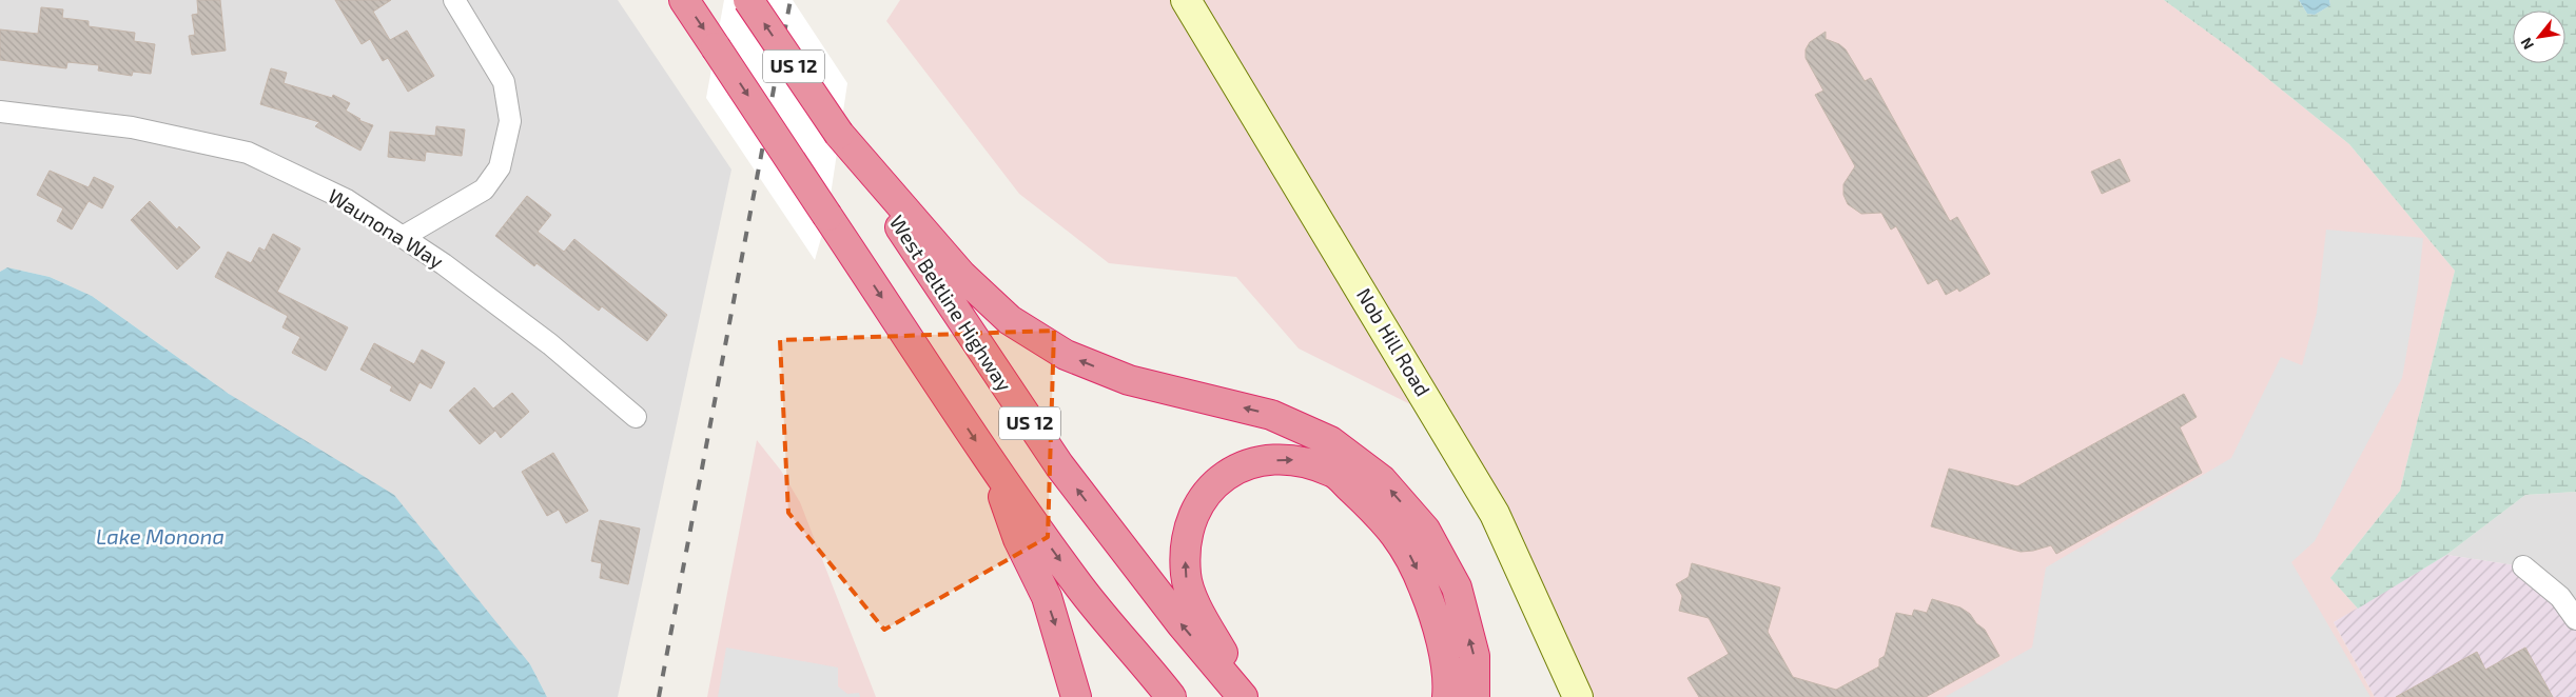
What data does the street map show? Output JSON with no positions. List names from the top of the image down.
{
  "streets": {
    "highway": ["US 12", "West Beltline Highway"],
    "street": ["Waunona Way", "Nob Hill Road"]
  },
  "water": ["Lake Monona"],
  "north": "bottom left"
}
